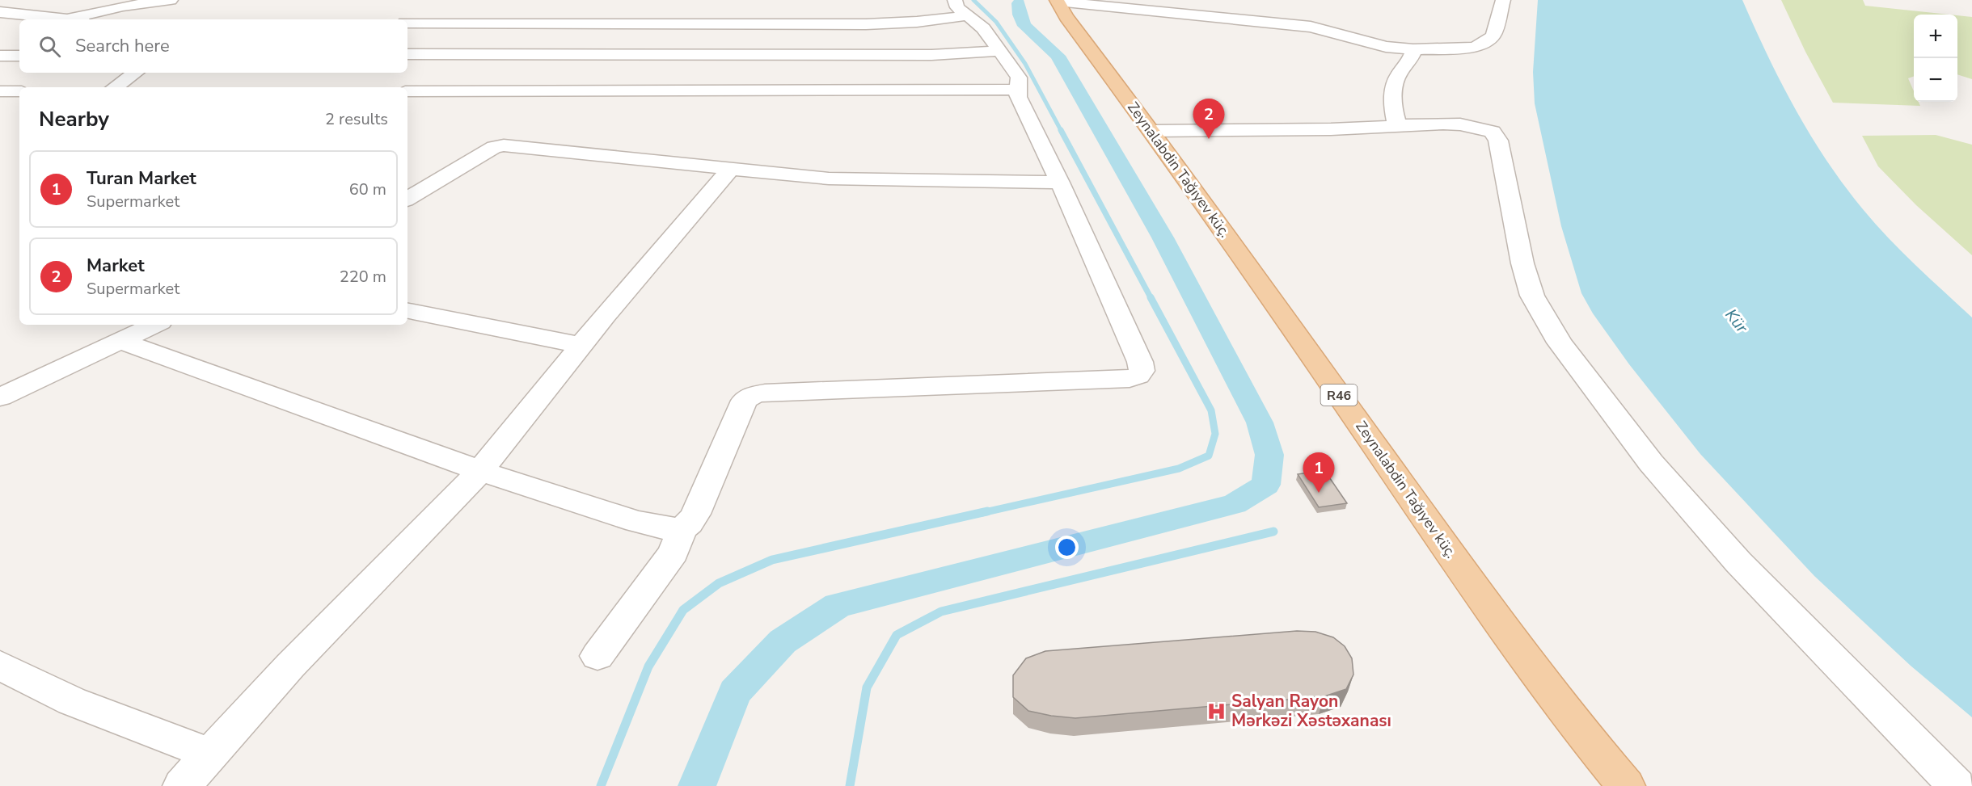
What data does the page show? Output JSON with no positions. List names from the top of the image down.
{
  "streets": {
    "main road": ["Zeynalabdin Tağıyev küç.", "R46"]
  },
  "water": ["Kür"],
  "places": {
    "hospital": ["Salyan Rayon Mərkəzi Xəstəxanası"]
  },
  "page": {
    "map_buttons": ["+", "−"],
    "search": "Search here",
    "heading": ["Nearby", "2 results"],
    "pins": ["2", "1"],
    "list": [
      {
        "mark": "1",
        "name": "Turan Market",
        "note": "Supermarket",
        "value": "60 m"
      },
      {
        "mark": "2",
        "name": "Market",
        "note": "Supermarket",
        "value": "220 m"
      }
    ]
  }
}
